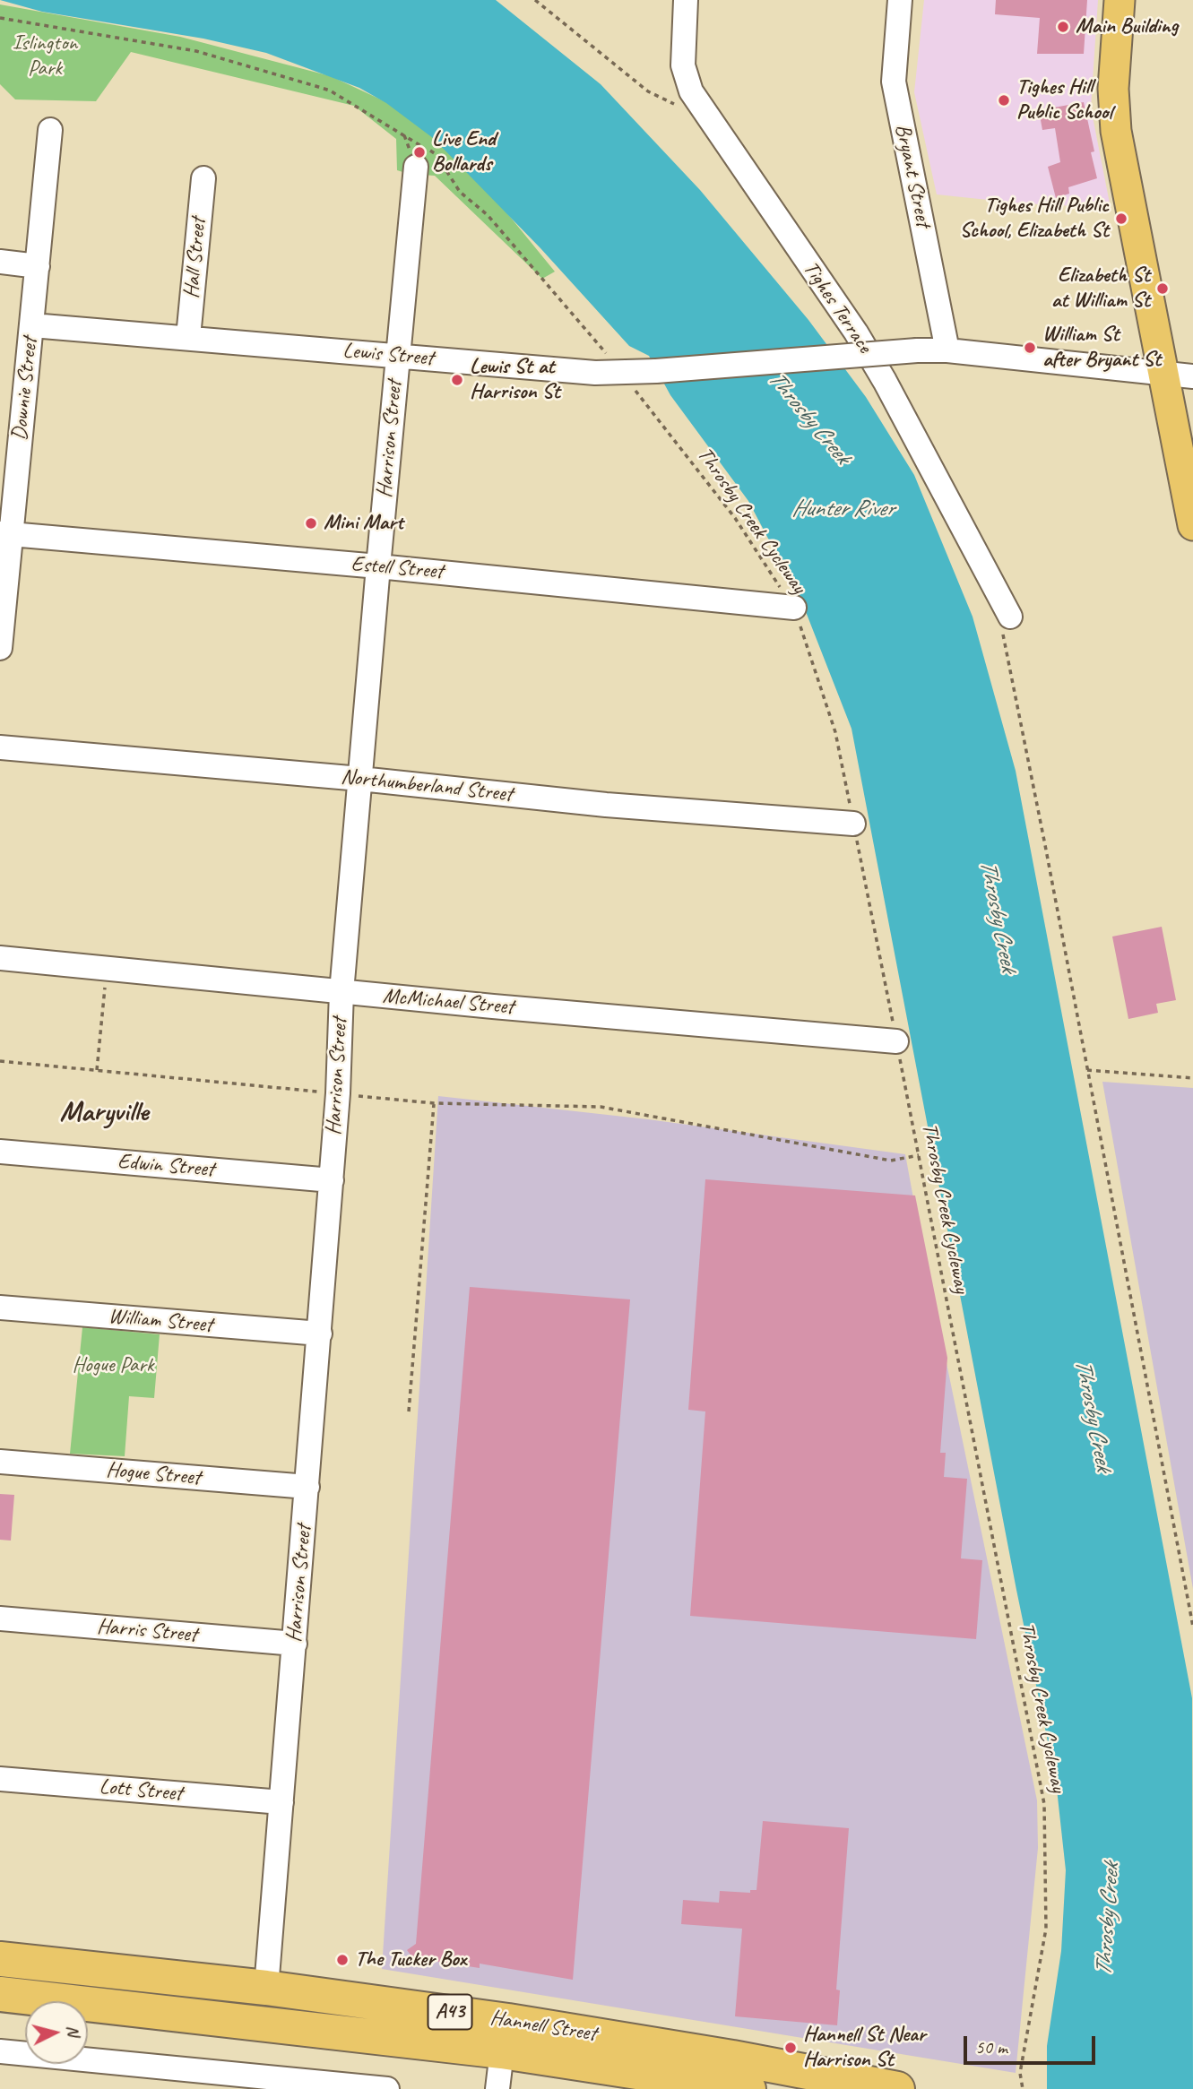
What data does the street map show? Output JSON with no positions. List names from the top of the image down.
{
  "streets": {
    "highway": ["A43", "Hannell Street"],
    "street": [
      "Bryant Street",
      "Hall Street",
      "Tighes Terrace",
      "Lewis Street",
      "Downie Street",
      "Harrison Street",
      "Estell Street",
      "Northumberland Street",
      "McMichael Street",
      "Edwin Street",
      "William Street",
      "Hogue Street",
      "Harris Street",
      "Lott Street"
    ],
    "path": ["Throsby Creek Cycleway"]
  },
  "crossings": [
    ["Bryant Street", "Lewis Street"],
    ["Hall Street", "Lewis Street"],
    ["Lewis Street", "Downie Street"],
    ["Lewis Street", "Harrison Street"],
    ["Downie Street", "Estell Street"],
    ["Harrison Street", "Estell Street"],
    ["Harrison Street", "Northumberland Street"],
    ["Harrison Street", "McMichael Street"],
    ["Harrison Street", "Edwin Street"],
    ["Harrison Street", "William Street"],
    ["Harrison Street", "Hogue Street"],
    ["Harrison Street", "Harris Street"],
    ["Harrison Street", "Lott Street"],
    ["Harrison Street", "Hannell Street"],
    ["Throsby Creek Cycleway", "Estell Street"],
    ["Throsby Creek Cycleway", "Northumberland Street"],
    ["Throsby Creek Cycleway", "McMichael Street"]
  ],
  "districts": ["Maryville"],
  "water": ["Throsby Creek", "Hunter River"],
  "parks": ["Islington Park", "Hogue Park"],
  "places": [
    "Main Building",
    "Tighes Hill Public School",
    "Live End Bollards",
    "Tighes Hill Public School, Elizabeth St",
    "Elizabeth St at William St",
    "William St after Bryant St",
    "Lewis St at Harrison St",
    "Mini Mart",
    "The Tucker Box",
    "Hannell St Near Harrison St"
  ],
  "scale_bar": "50 m",
  "north": "right"
}
